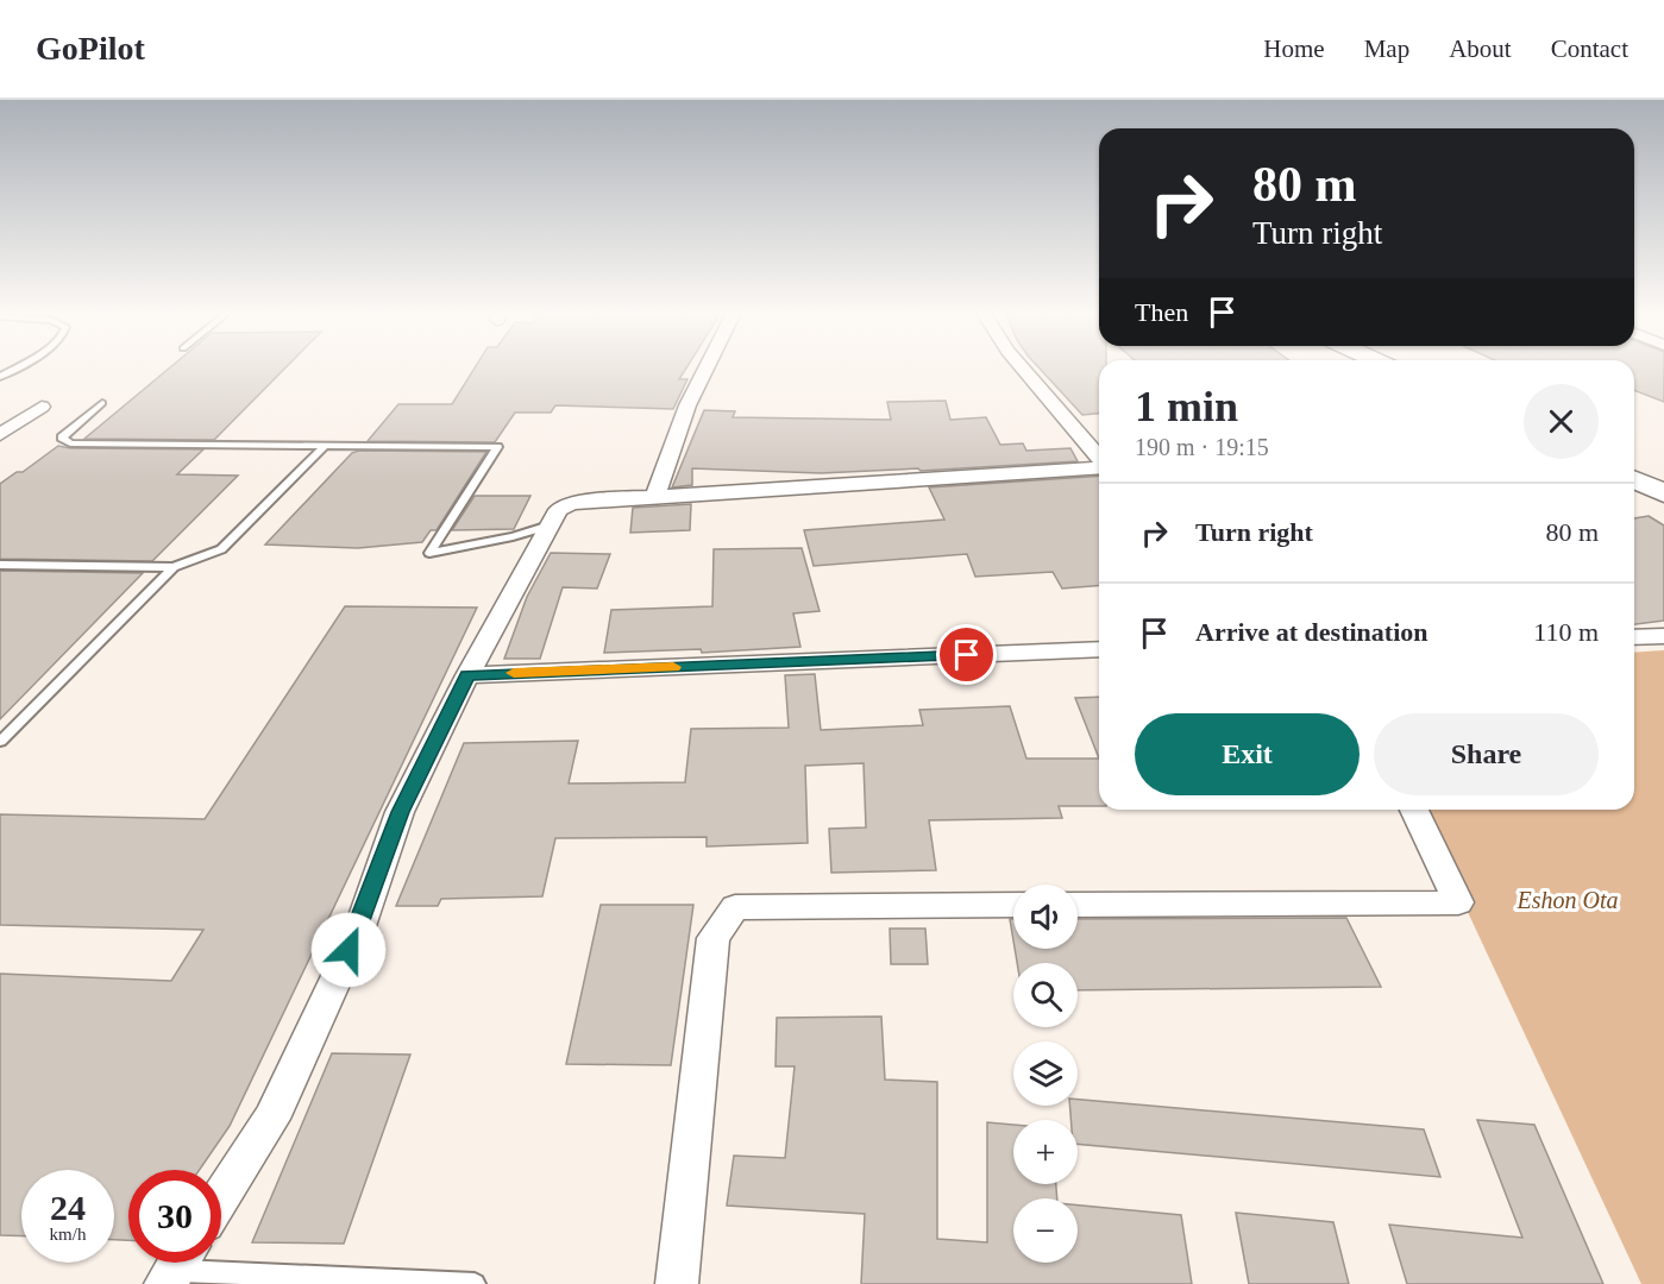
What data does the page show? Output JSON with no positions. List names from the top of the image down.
{
  "parks": ["Eshon Ota"],
  "page": {
    "header": "GoPilot",
    "nav": [
      "Home",
      "Map",
      "About",
      "Contact"
    ],
    "turn": ["80 m", "Turn right"],
    "then": "Then",
    "heading": ["1 min", "190 m · 19:15"],
    "list": [
      {
        "name": "Turn right",
        "value": "80 m"
      },
      {
        "name": "Arrive at destination",
        "value": "110 m"
      }
    ],
    "buttons": ["Exit", "Share"],
    "map_buttons": ["+", "−"],
    "speed": "24 km/h",
    "limit": "30"
  }
}
